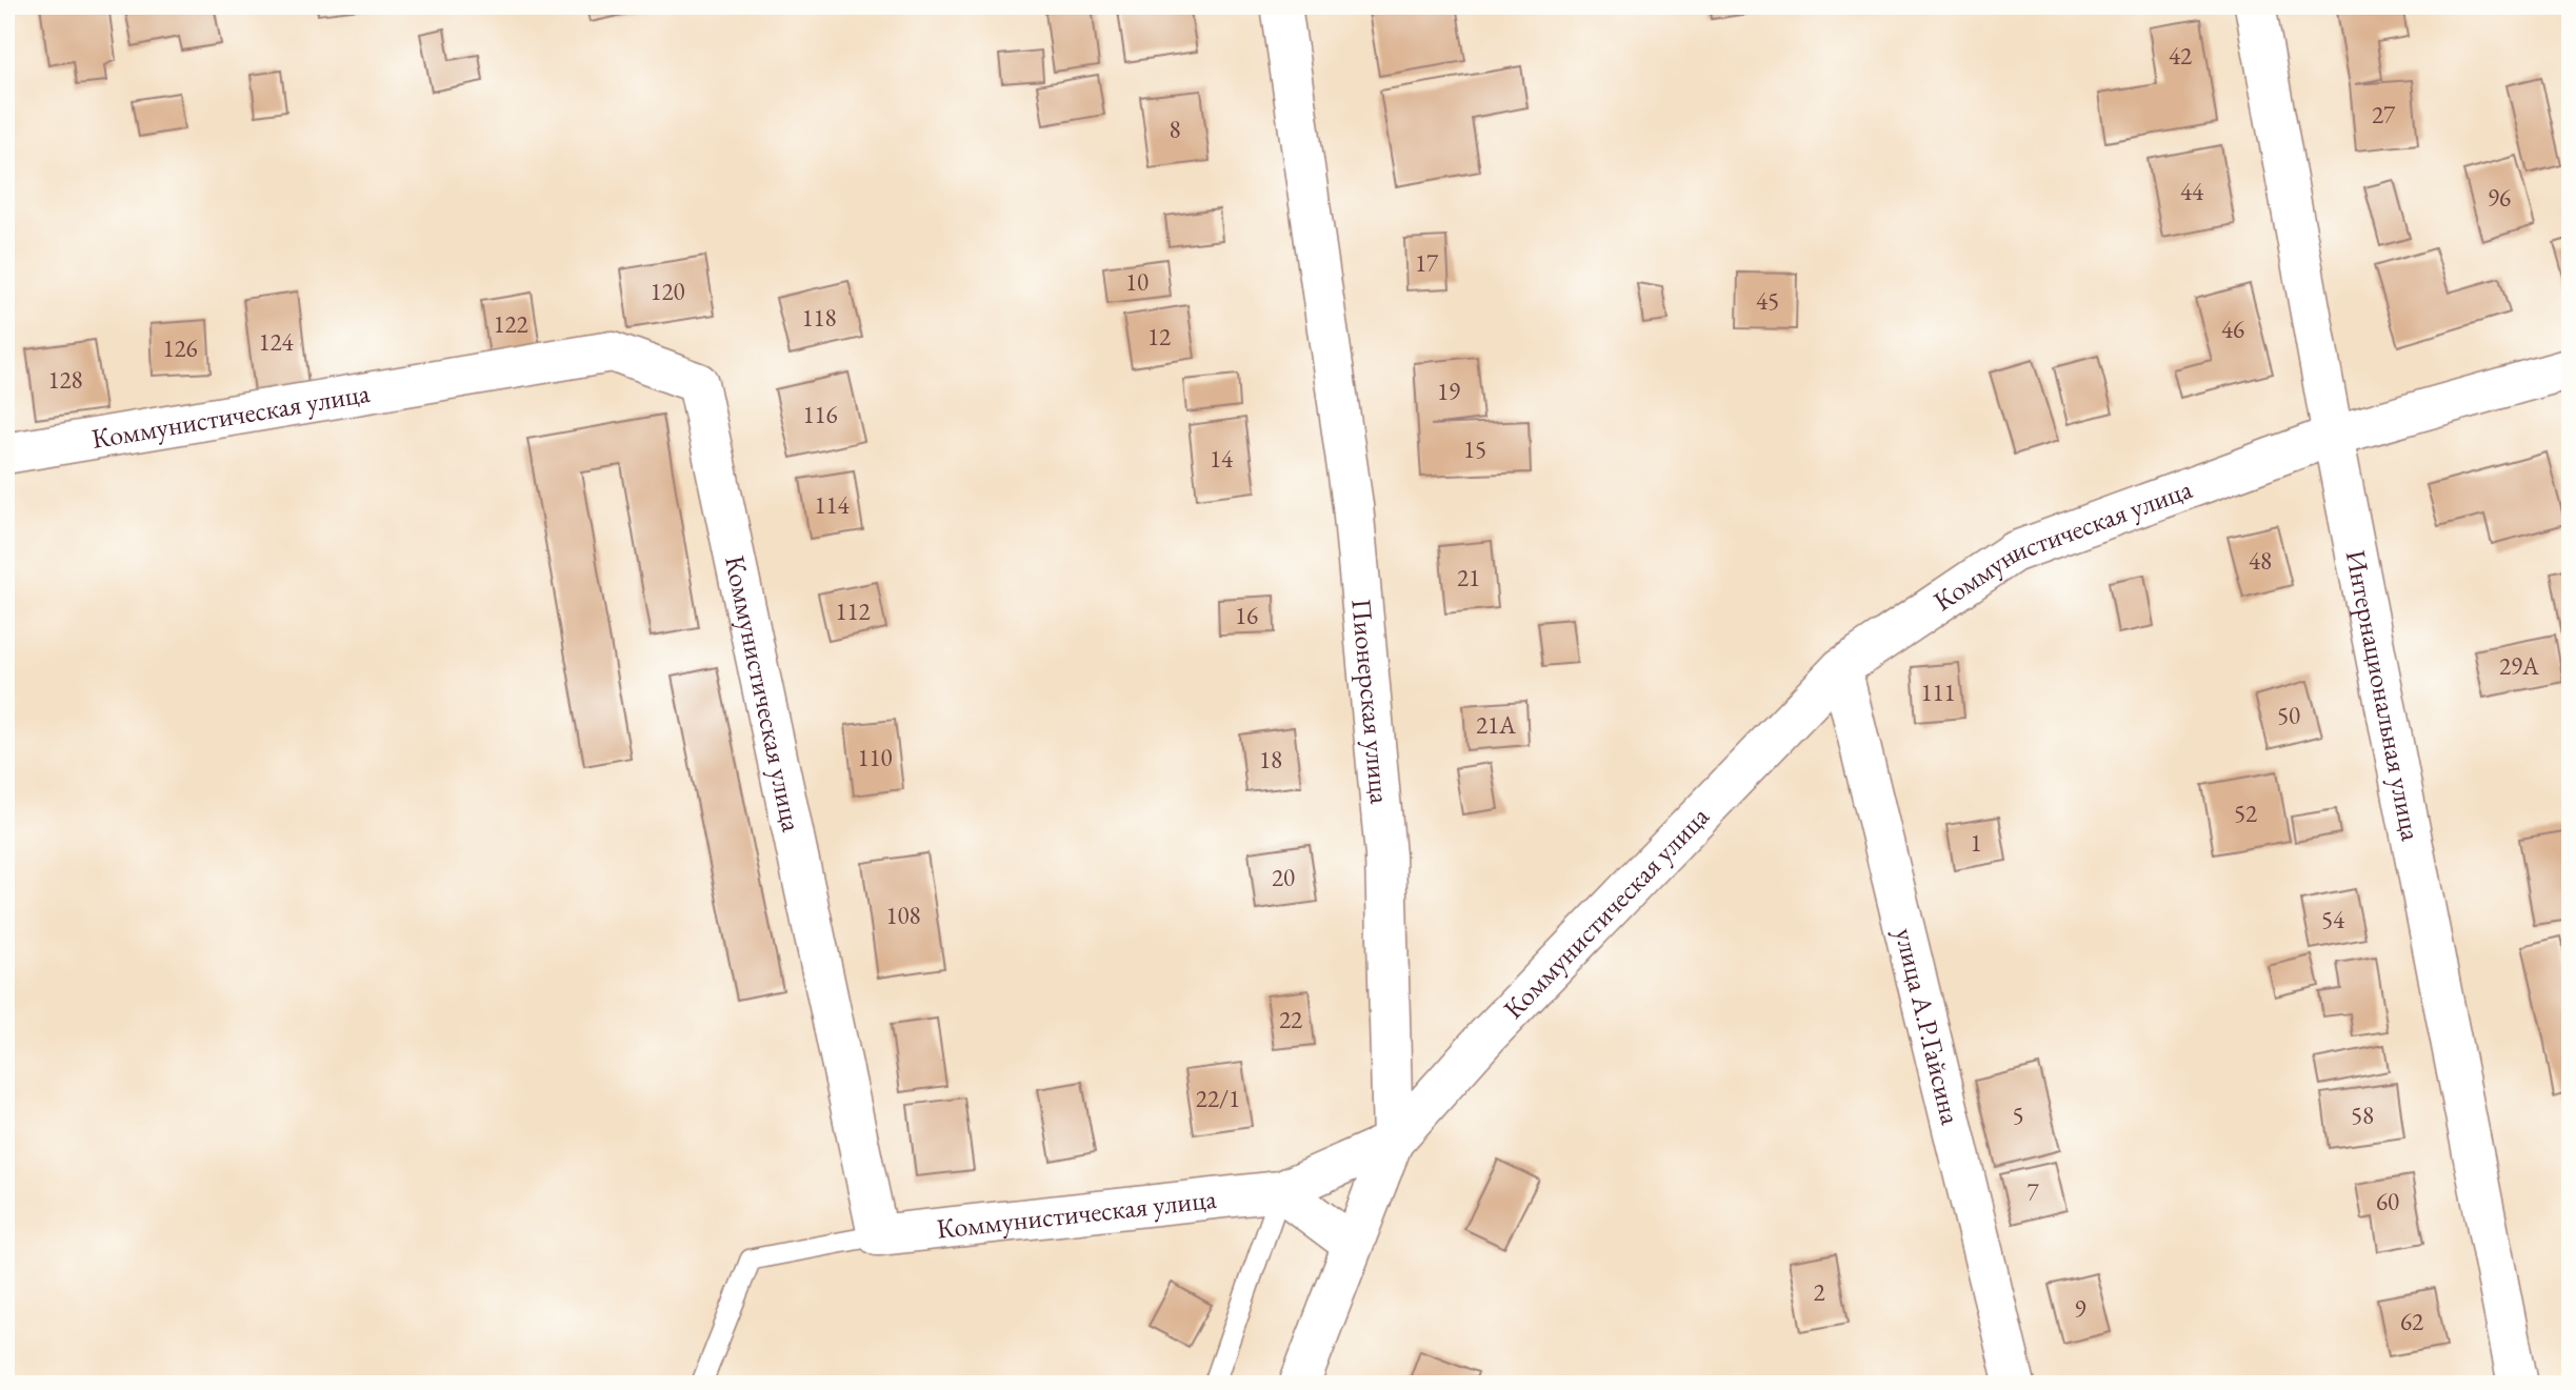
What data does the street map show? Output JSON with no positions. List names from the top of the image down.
{
  "streets": {
    "street": [
      "Коммунистическая улица",
      "Интернациональная улица",
      "Пионерская улица",
      "улица А.Р.Гайсина"
    ]
  },
  "crossings": [
    ["Коммунистическая улица", "Интернациональная улица"],
    ["Коммунистическая улица", "Пионерская улица"],
    ["Коммунистическая улица", "улица А.Р.Гайсина"]
  ],
  "house_numbers": [
    "42",
    "27",
    "8",
    "44",
    "96",
    "17",
    "10",
    "120",
    "45",
    "118",
    "122",
    "46",
    "12",
    "124",
    "126",
    "128",
    "19",
    "116",
    "15",
    "14",
    "114",
    "48",
    "21",
    "112",
    "16",
    "29А",
    "111",
    "50",
    "21А",
    "110",
    "18",
    "52",
    "1",
    "20",
    "108",
    "54",
    "22",
    "22/1",
    "5",
    "58",
    "7",
    "60",
    "2",
    "9",
    "62"
  ]
}
